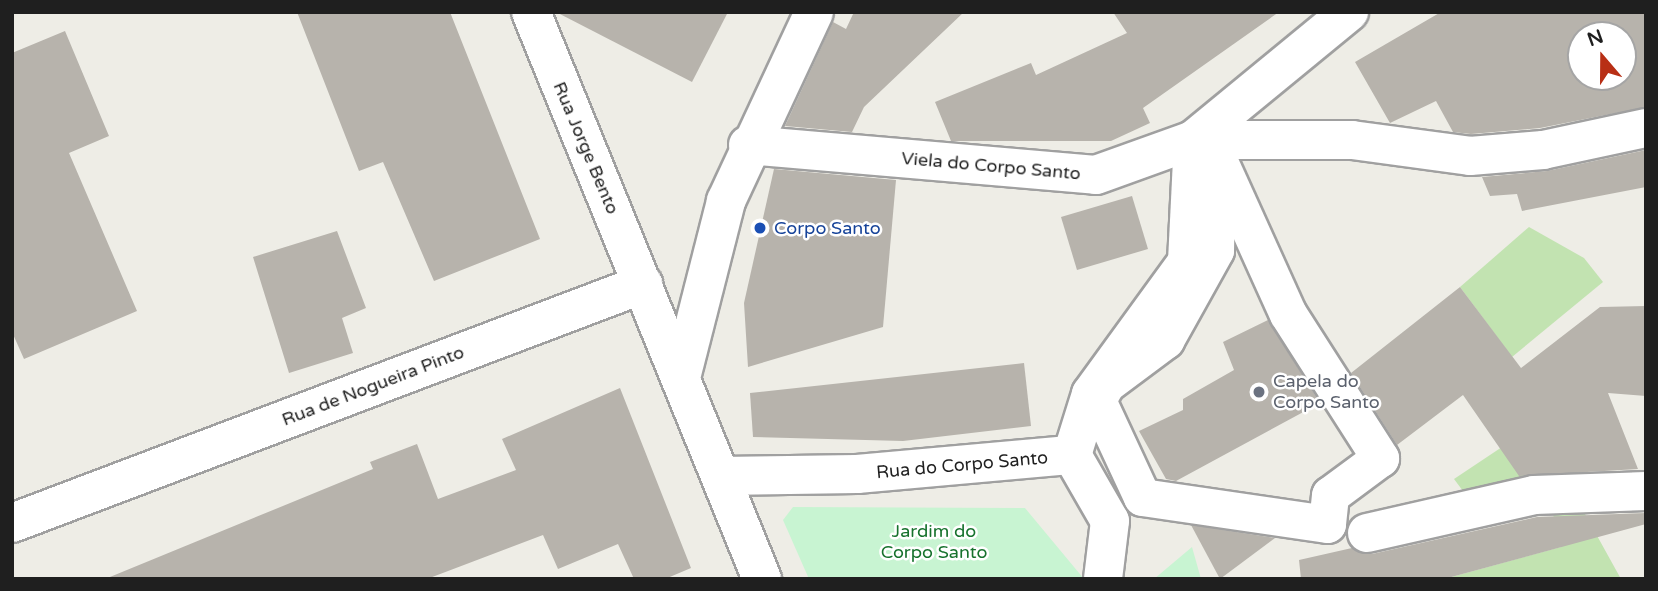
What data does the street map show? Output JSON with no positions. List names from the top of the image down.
{
  "streets": {
    "street": [
      "Rua Jorge Bento",
      "Viela do Corpo Santo",
      "Rua de Nogueira Pinto",
      "Rua do Corpo Santo"
    ]
  },
  "crossings": [
    ["Rua Jorge Bento", "Rua de Nogueira Pinto"],
    ["Viela do Corpo Santo", "Rua do Corpo Santo"]
  ],
  "parks": ["Jardim do Corpo Santo"],
  "places": ["Corpo Santo", "Capela do Corpo Santo"],
  "north": "top"
}
